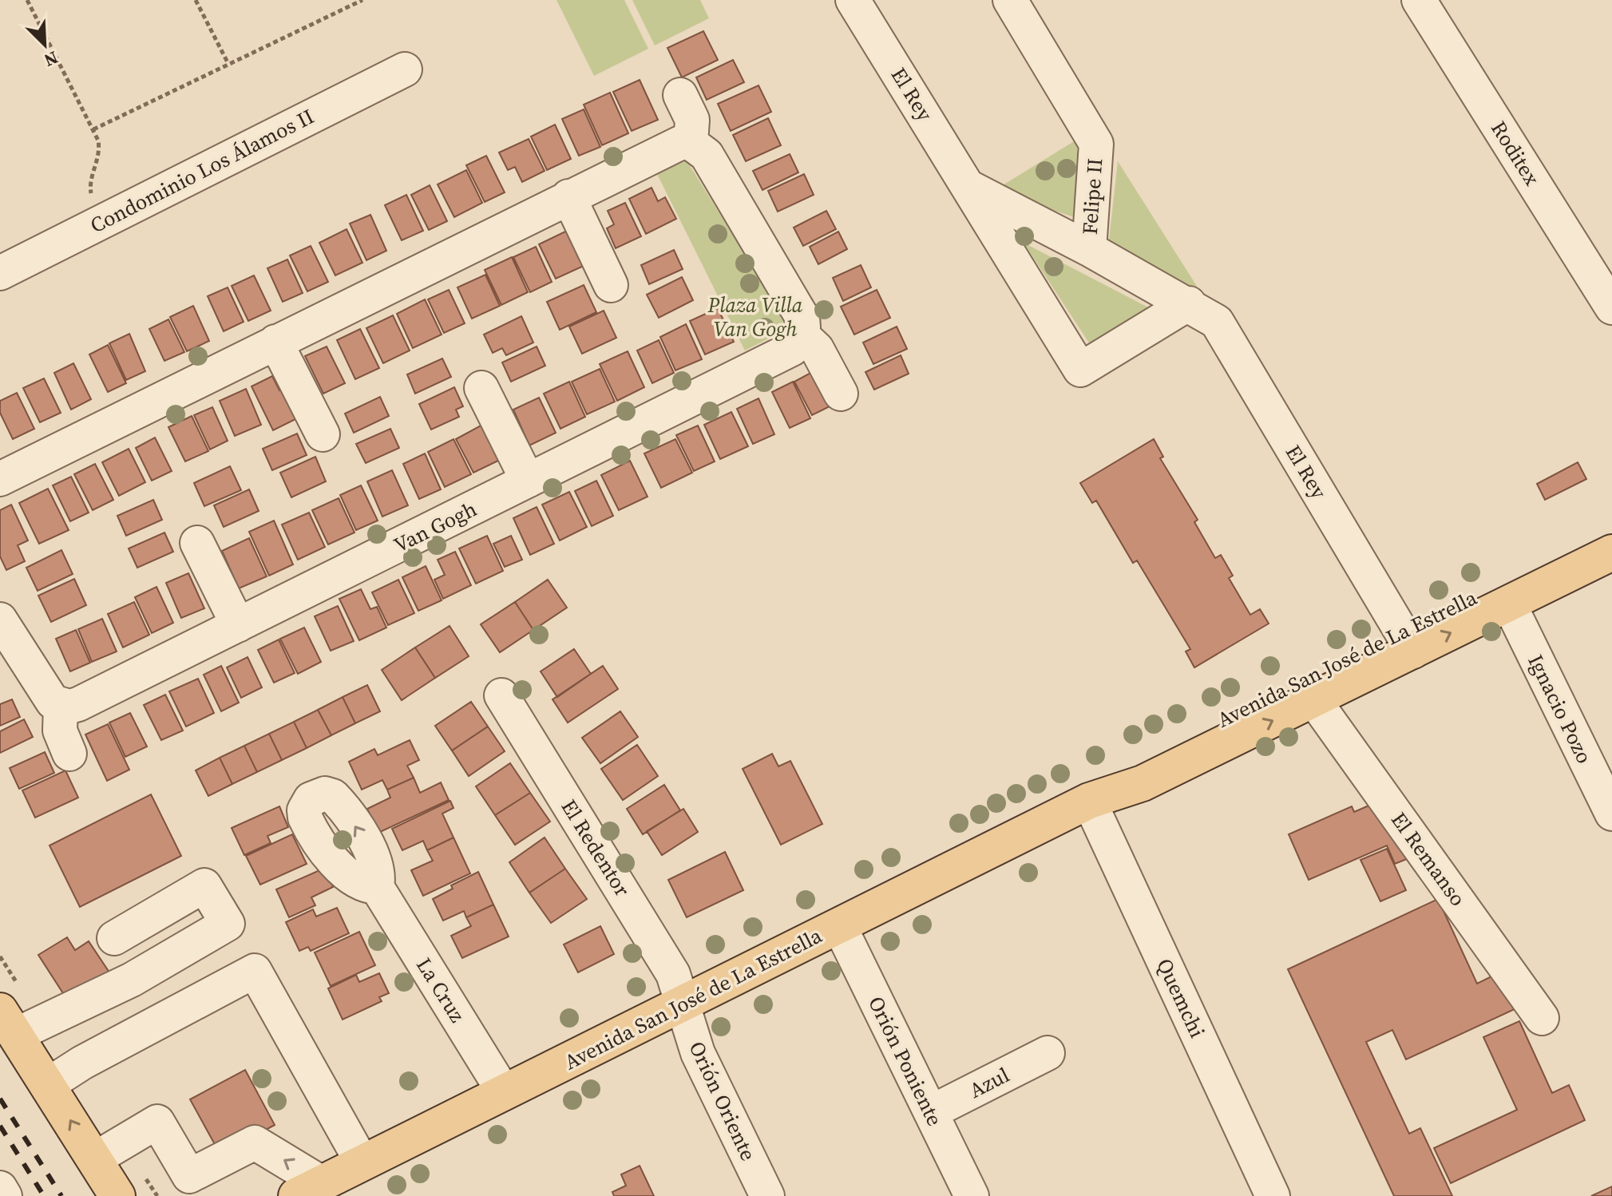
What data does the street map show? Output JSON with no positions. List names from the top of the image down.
{
  "streets": {
    "main road": ["Avenida San José de La Estrella"],
    "street": [
      "El Rey",
      "Roditex",
      "Condominio Los Álamos II",
      "Felipe II",
      "Van Gogh",
      "Ignacio Pozo",
      "El Redentor",
      "El Remanso",
      "La Cruz",
      "Quemchi",
      "Orión Poniente",
      "Azul",
      "Orión Oriente"
    ]
  },
  "crossings": [
    ["El Rey", "Felipe II"],
    ["El Rey", "Avenida San José de La Estrella"],
    ["Avenida San José de La Estrella", "Ignacio Pozo"],
    ["Avenida San José de La Estrella", "El Redentor"],
    ["Avenida San José de La Estrella", "El Remanso"],
    ["Avenida San José de La Estrella", "La Cruz"],
    ["Avenida San José de La Estrella", "Quemchi"],
    ["Avenida San José de La Estrella", "Orión Poniente"],
    ["Avenida San José de La Estrella", "Orión Oriente"],
    ["El Redentor", "Orión Oriente"],
    ["Orión Poniente", "Azul"]
  ],
  "parks": ["Plaza Villa Van Gogh"],
  "north": "bottom right"
}
